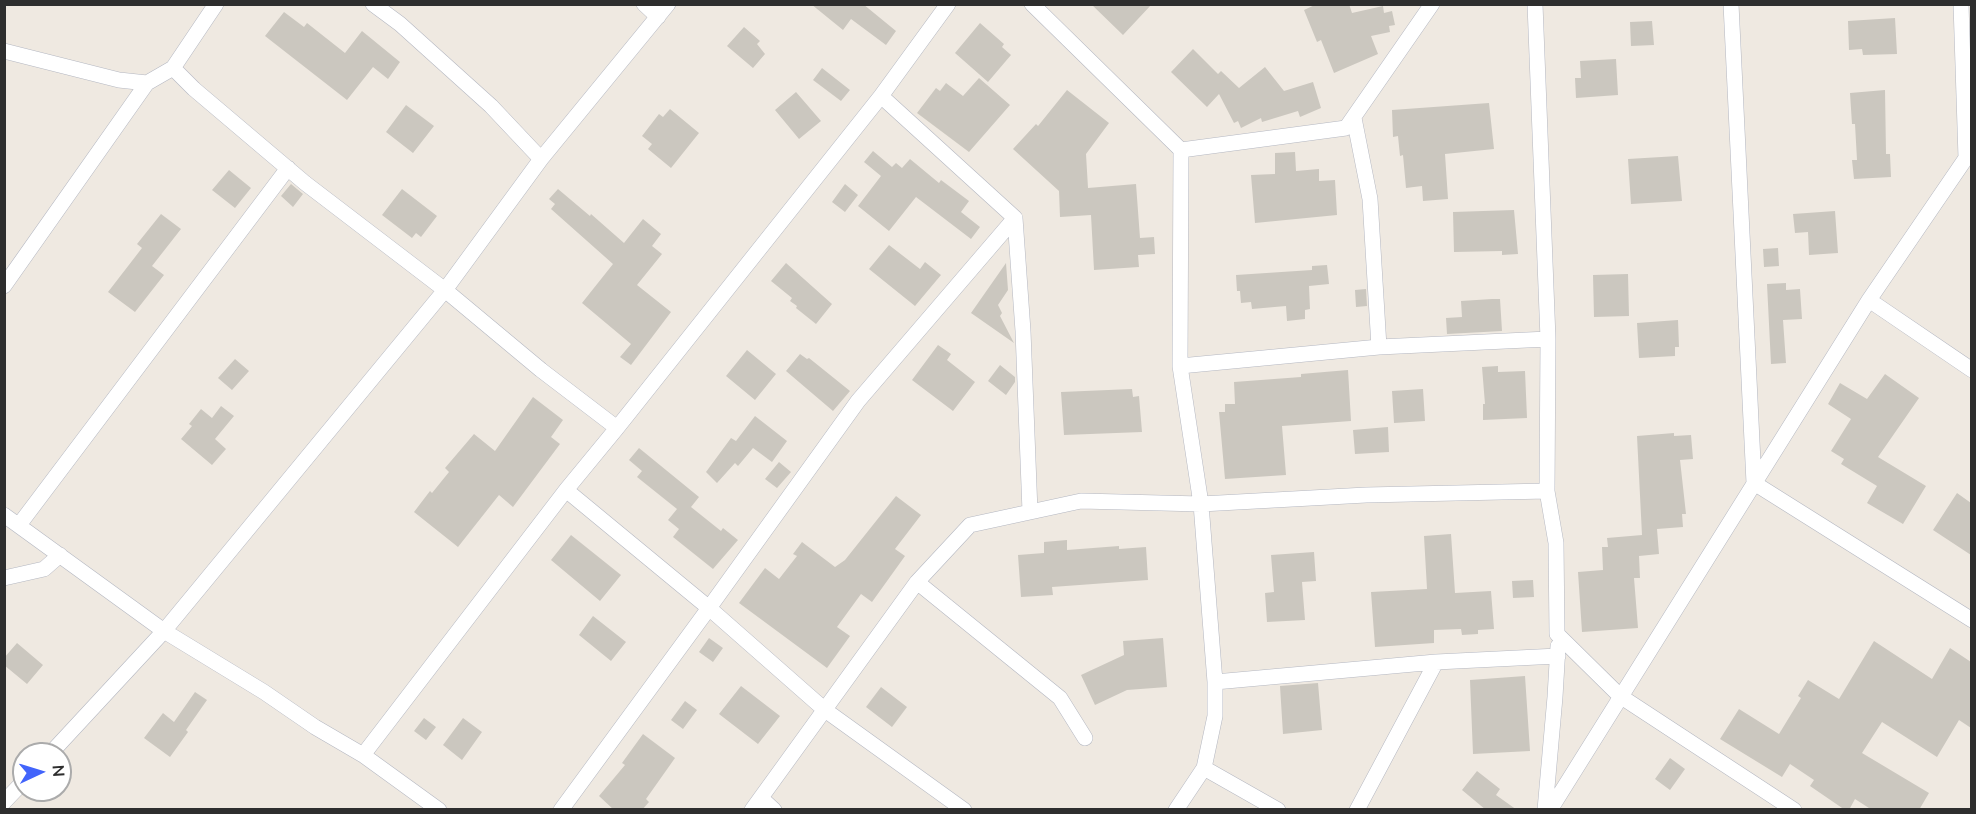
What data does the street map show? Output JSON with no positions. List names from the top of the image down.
{
  "north": "right"
}
